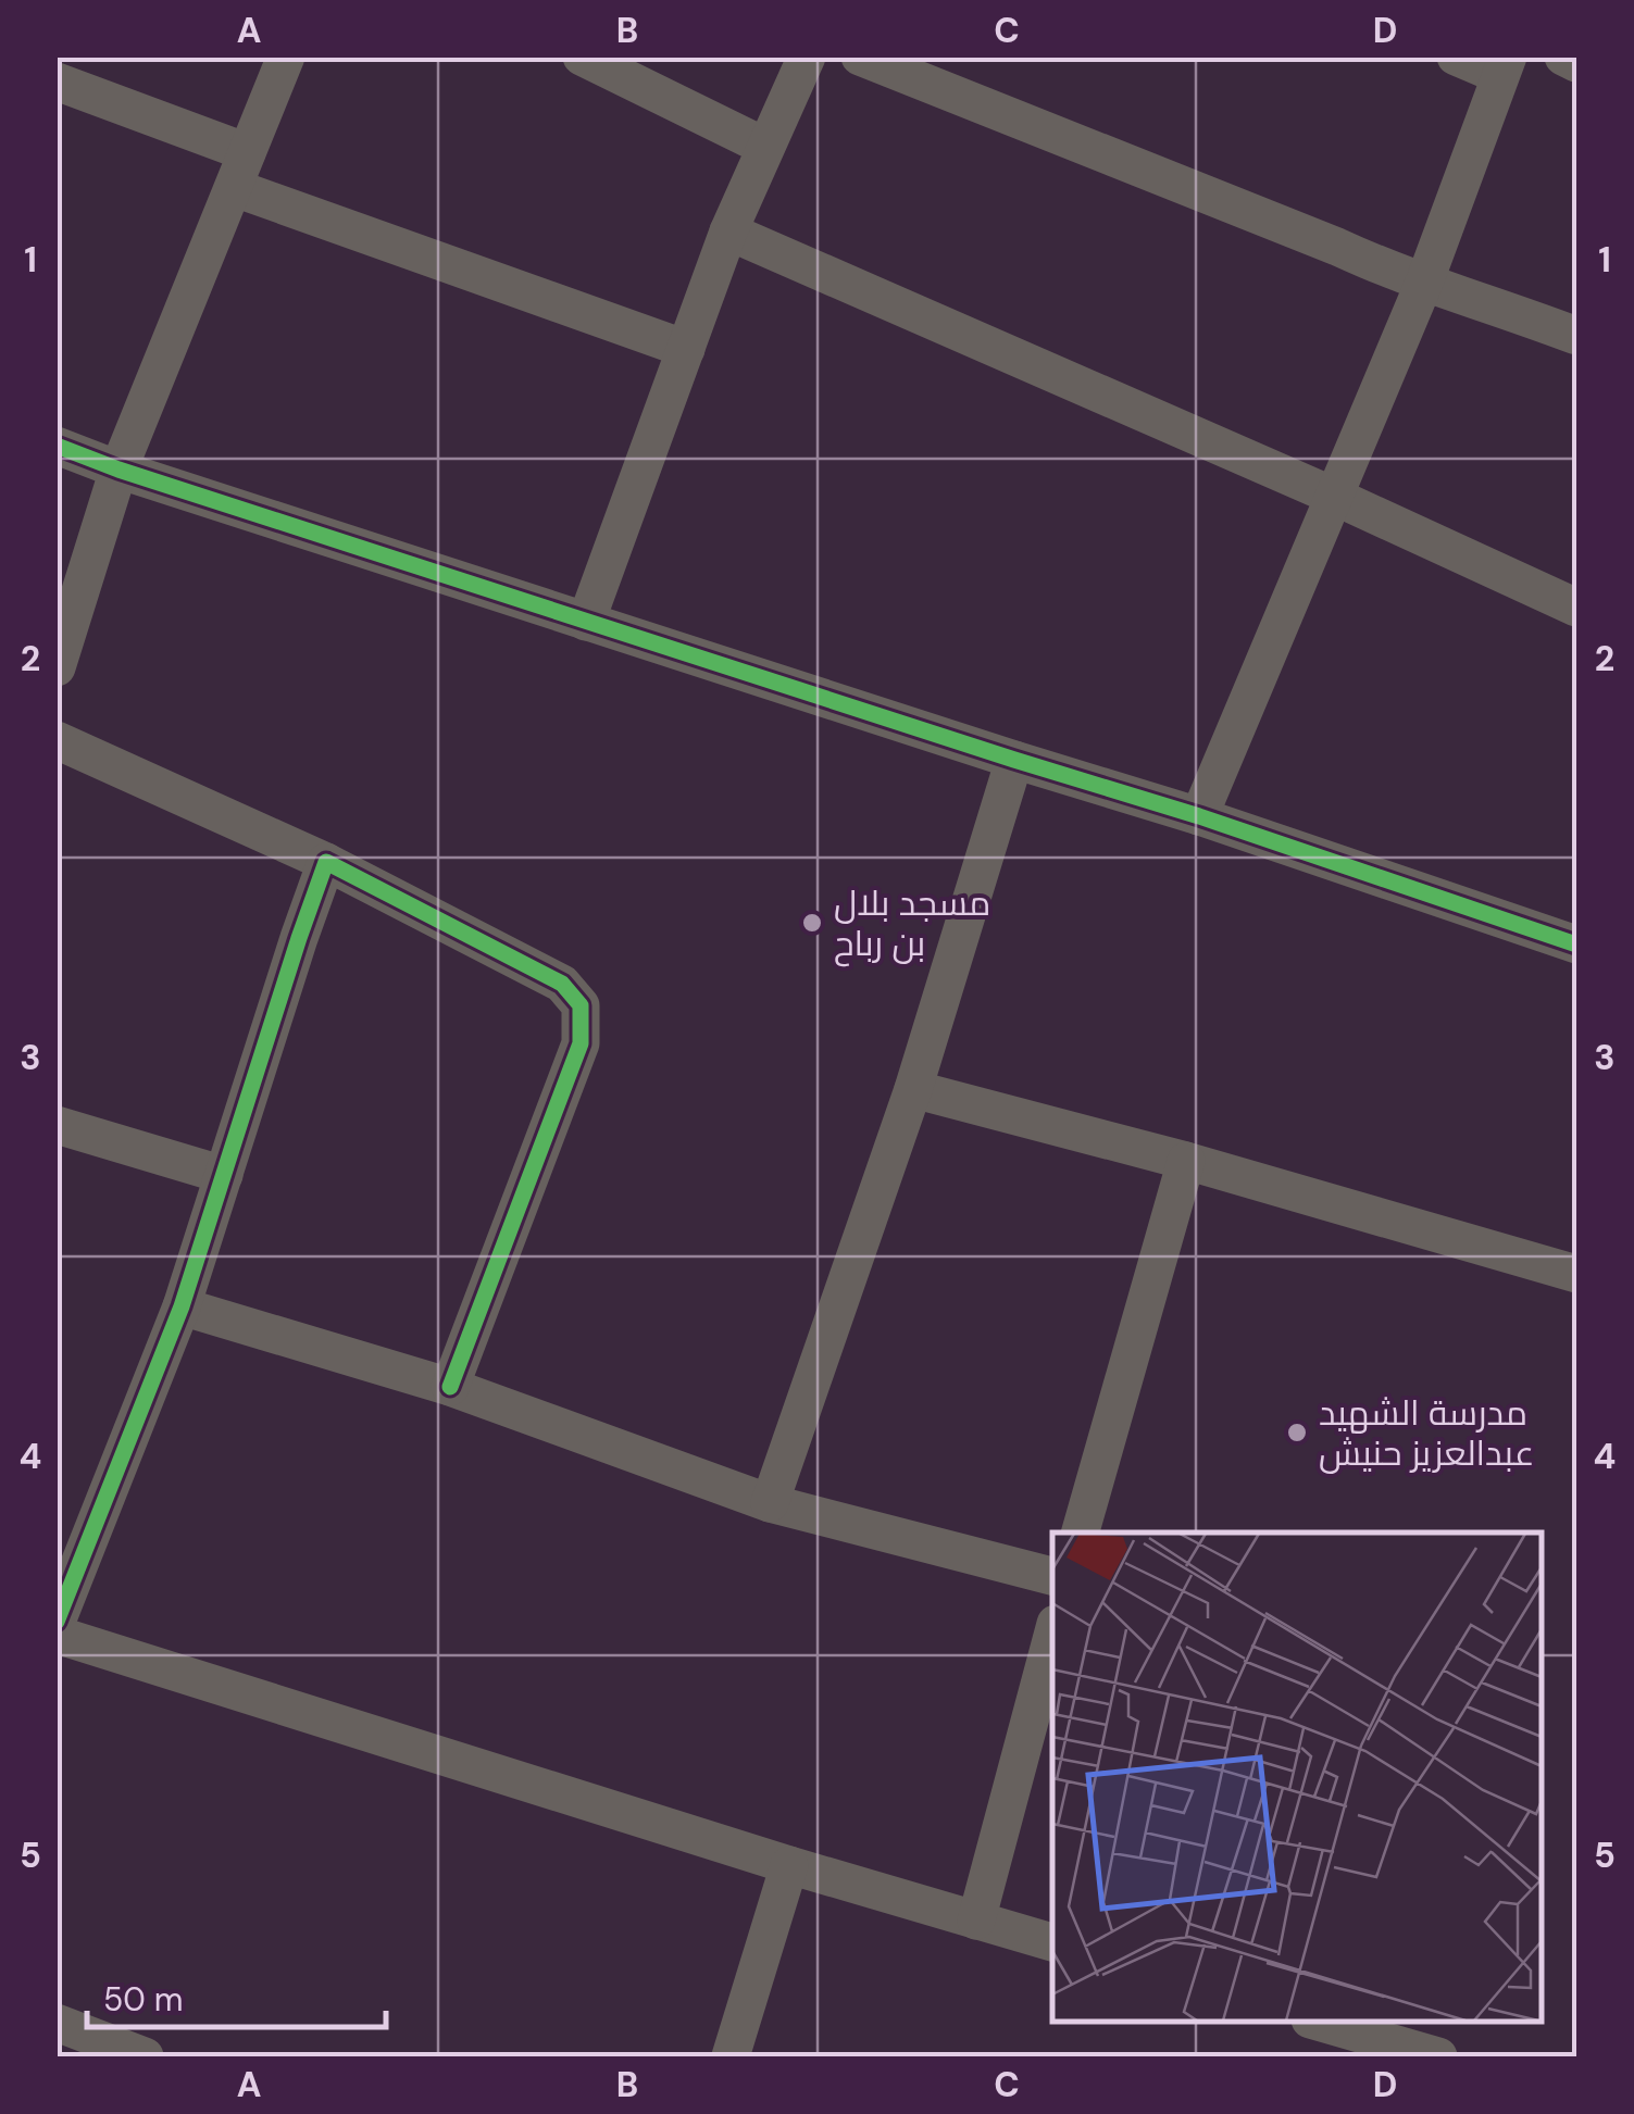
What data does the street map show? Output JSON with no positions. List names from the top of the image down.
{
  "places": ["مسجد بلال بن رباح", "مدرسة الشهيد عبدالعزيز حنيش"],
  "scale_bar": "50 m",
  "grid": {
    "columns": [
      "A",
      "B",
      "C",
      "D"
    ],
    "rows": [
      "1",
      "2",
      "3",
      "4",
      "5"
    ]
  }
}
